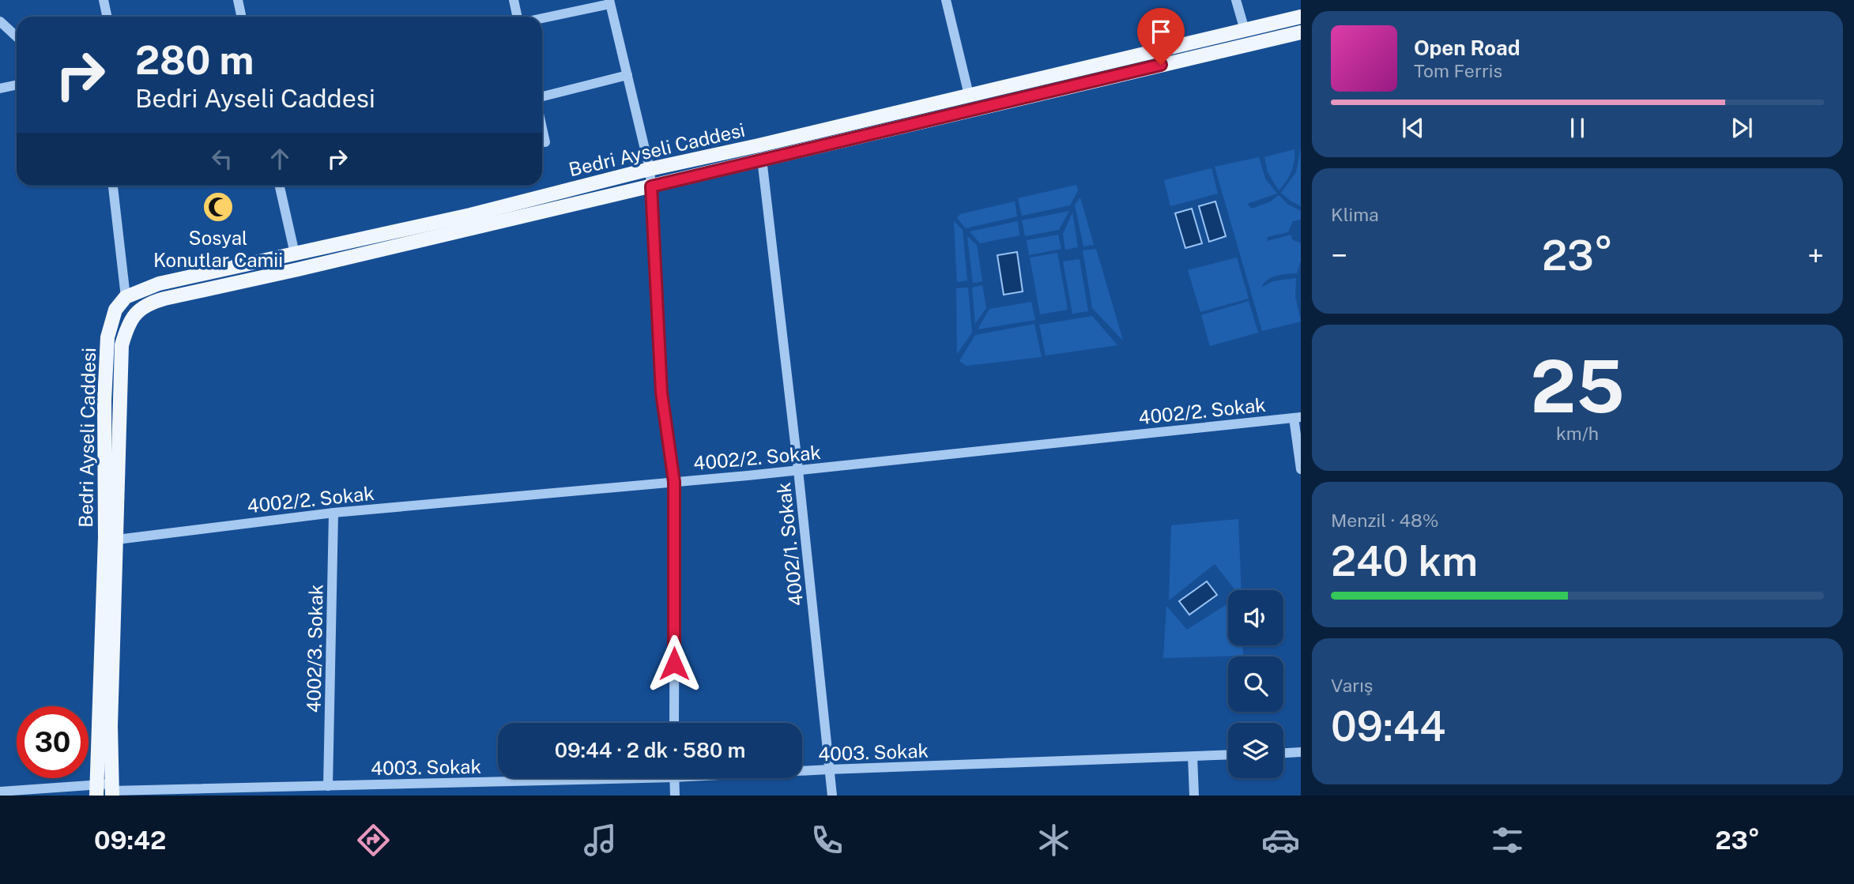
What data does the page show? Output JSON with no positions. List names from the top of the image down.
{
  "streets": {
    "main road": ["Bedri Ayseli Caddesi"],
    "street": [
      "4002/2. Sokak",
      "4002/1. Sokak",
      "4002/3. Sokak",
      "4003. Sokak"
    ]
  },
  "crossings": [
    ["Bedri Ayseli Caddesi", "4002/2. Sokak"],
    ["Bedri Ayseli Caddesi", "4002/1. Sokak"],
    ["Bedri Ayseli Caddesi", "4003. Sokak"],
    ["4002/2. Sokak", "4002/1. Sokak"],
    ["4002/2. Sokak", "4002/3. Sokak"],
    ["4002/1. Sokak", "4003. Sokak"],
    ["4002/3. Sokak", "4003. Sokak"]
  ],
  "places": {
    "mosque": ["Sosyal Konutlar Camii"]
  },
  "page": {
    "turn": ["280 m", "Bedri Ayseli Caddesi"],
    "song": ["Open Road", "Tom Ferris"],
    "tile": [
      "Klima",
      ["25", "km/h"],
      ["Menzil · 48%", "240 km"],
      ["Varış", "09:44"]
    ],
    "heat": ["−", "23°", "+"],
    "limit": "30",
    "trip": "09:44 · 2 dk · 580 m",
    "tabs": ["09:42", "23°"]
  }
}
